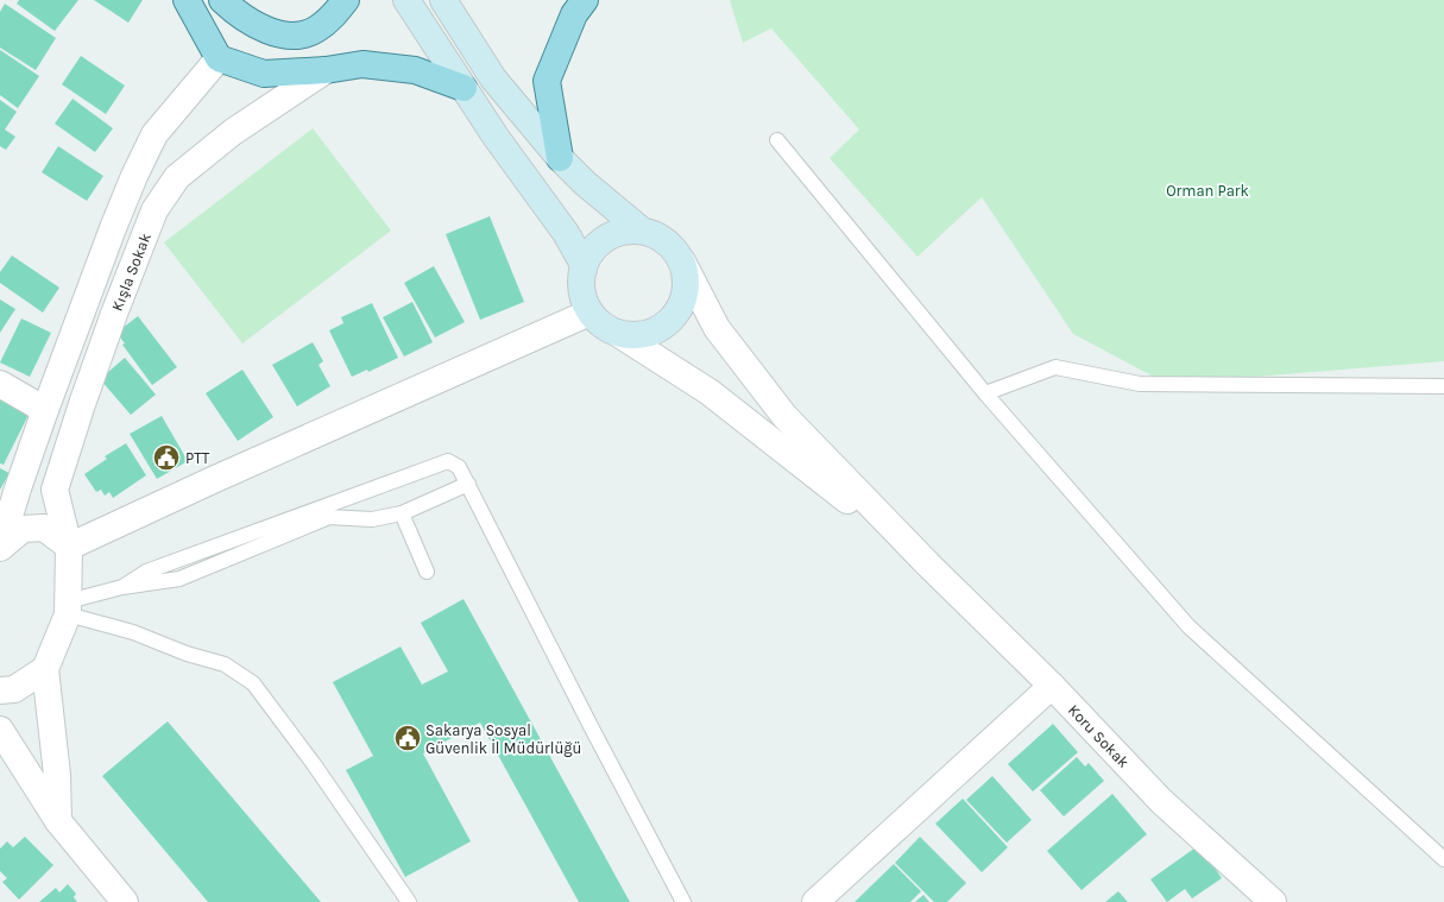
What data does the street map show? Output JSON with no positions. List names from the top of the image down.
{
  "streets": {
    "street": ["Kışla Sokak", "Koru Sokak"]
  },
  "parks": ["Orman Park"],
  "places": {
    "public building": ["PTT", "Sakarya Sosyal Güvenlik İl Müdürlüğü"]
  }
}
